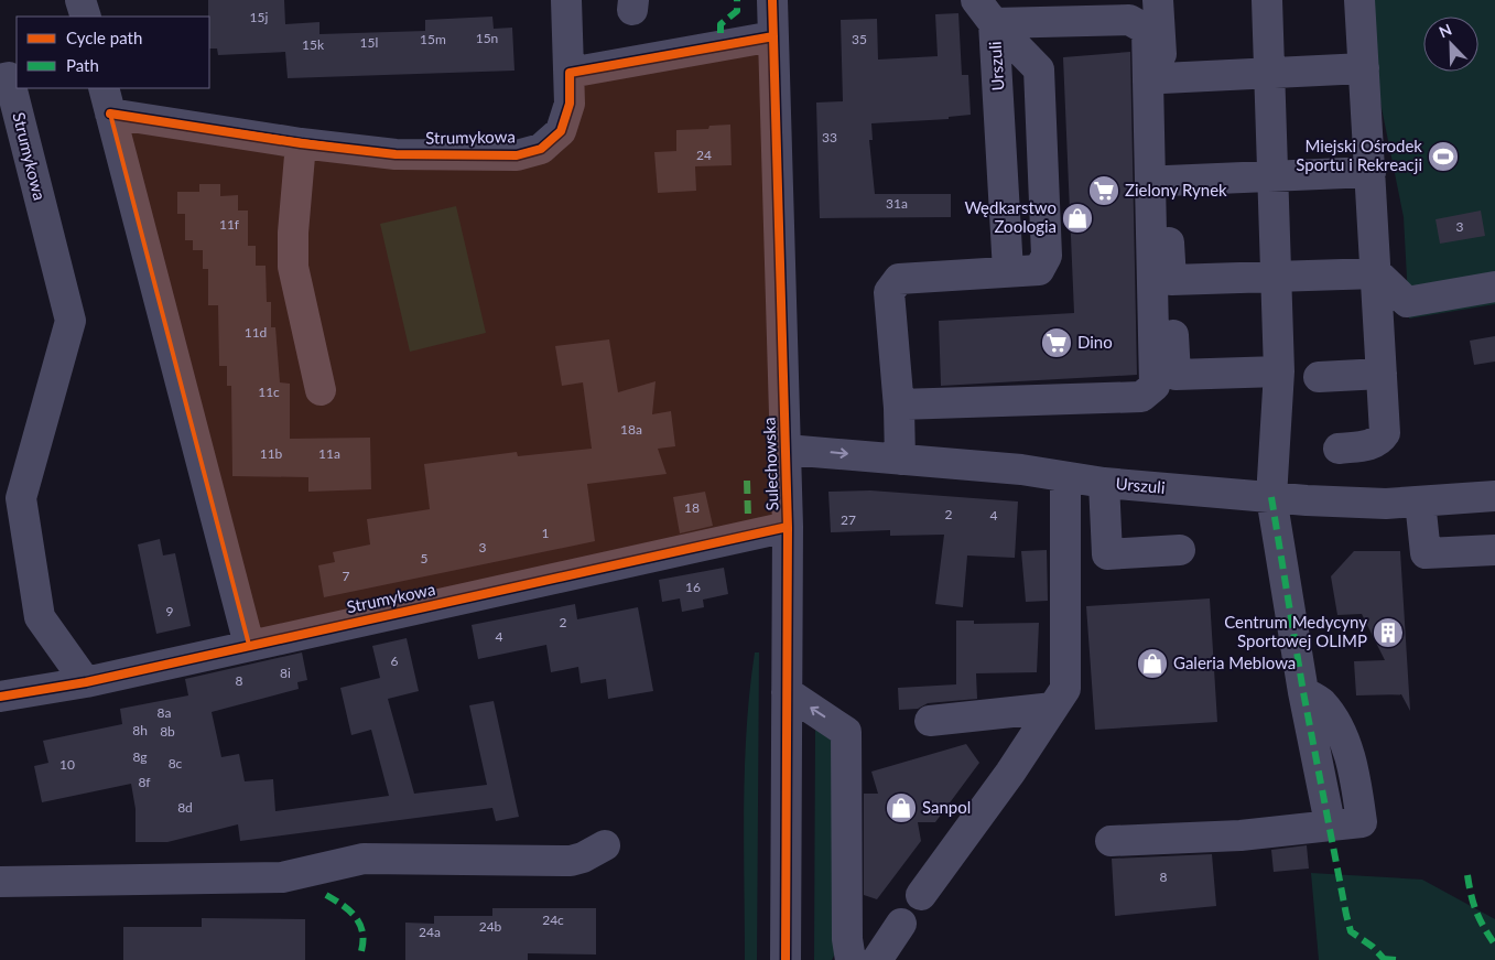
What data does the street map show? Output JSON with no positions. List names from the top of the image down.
{
  "streets": {
    "street": ["Urszuli", "Strumykowa", "Sulechowska"]
  },
  "crossings": [
    ["Urszuli", "Sulechowska"],
    ["Strumykowa", "Sulechowska"]
  ],
  "places": {
    "sports": ["Miejski Ośrodek Sportu i Rekreacji"],
    "supermarket": ["Zielony Rynek", "Dino"],
    "shop": ["Wędkarstwo Zoologia", "Galeria Meblowa", "Sanpol"],
    "building": ["Centrum Medycyny Sportowej OLIMP"]
  },
  "house_numbers": [
    "15j",
    "15n",
    "15m",
    "35",
    "15l",
    "15k",
    "33",
    "24",
    "31a",
    "11f",
    "3",
    "11d",
    "11c",
    "18a",
    "11b",
    "11a",
    "18",
    "2",
    "4",
    "27",
    "1",
    "3",
    "5",
    "7",
    "16",
    "9",
    "2",
    "4",
    "6",
    "8i",
    "8",
    "8a",
    "8h",
    "8b",
    "8g",
    "8c",
    "10",
    "8f",
    "8d",
    "8",
    "24c",
    "24b",
    "24a"
  ],
  "legend": ["Cycle path", "Path"],
  "north": "top left"
}
